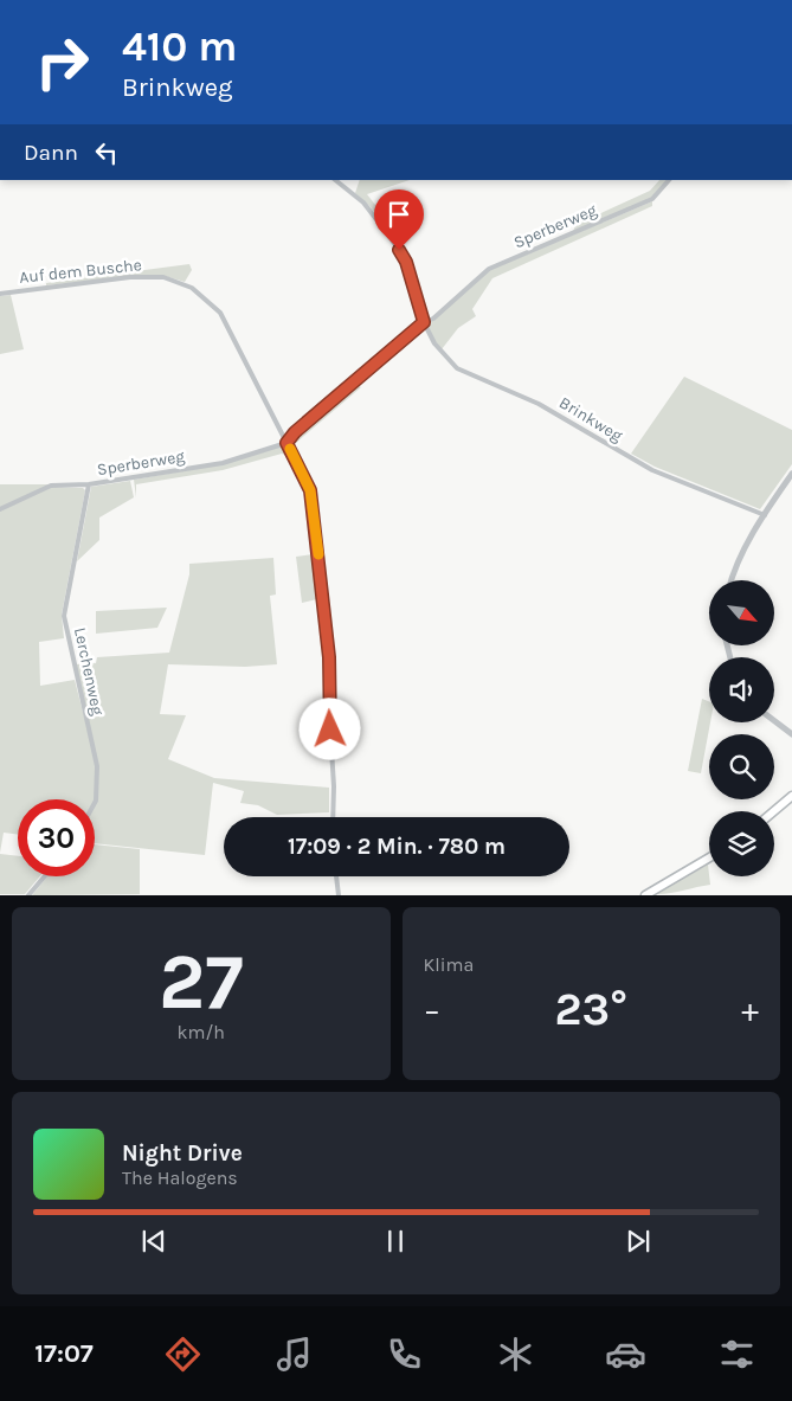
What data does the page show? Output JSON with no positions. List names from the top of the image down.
{
  "streets": {
    "street": [
      "Sperberweg",
      "Auf dem Busche",
      "Brinkweg",
      "Lerchenweg"
    ]
  },
  "crossings": [
    ["Sperberweg", "Auf dem Busche"],
    ["Sperberweg", "Brinkweg"],
    ["Sperberweg", "Lerchenweg"]
  ],
  "north": "bottom right",
  "page": {
    "turn": ["410 m", "Brinkweg"],
    "then": "Dann",
    "limit": "30",
    "trip": "17:09 · 2 Min. · 780 m",
    "tile": [
      ["27", "km/h"],
      "Klima"
    ],
    "heat": ["−", "23°", "+"],
    "song": ["Night Drive", "The Halogens"],
    "tabs": "17:07"
  }
}
